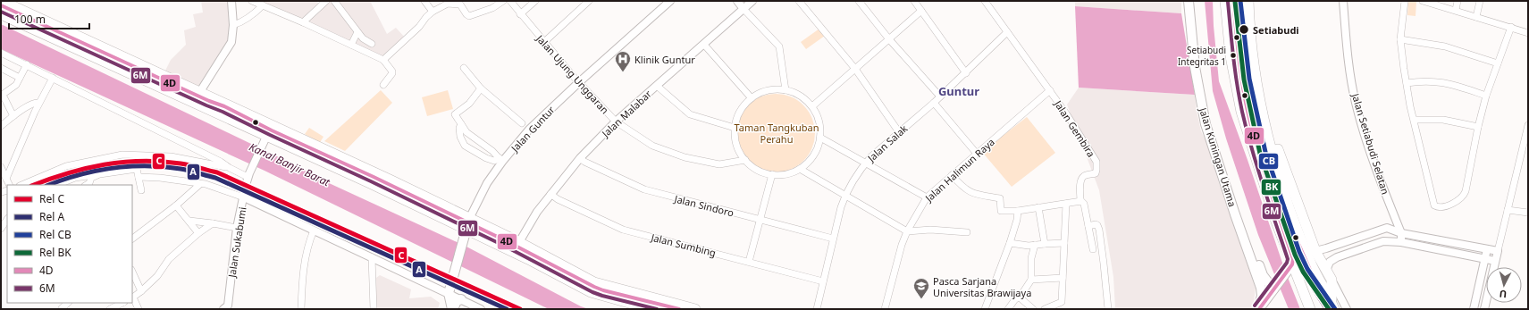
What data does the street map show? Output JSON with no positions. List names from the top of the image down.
{
  "streets": {
    "main road": ["Jalan Guntur", "Jalan Kuningan Utama"],
    "street": [
      "Jalan Ujung Unggaran",
      "Jalan Malabar",
      "Jalan Gembira",
      "Jalan Salak",
      "Jalan Setiabudi Selatan",
      "Jalan Halimun Raya",
      "Jalan Sindoro",
      "Jalan Sukabumi",
      "Jalan Sumbing"
    ]
  },
  "crossings": [
    ["Jalan Ujung Unggaran", "Jalan Malabar"],
    ["Jalan Ujung Unggaran", "Jalan Guntur"],
    ["Jalan Malabar", "Jalan Sindoro"],
    ["Jalan Malabar", "Jalan Sumbing"],
    ["Jalan Gembira", "Jalan Halimun Raya"],
    ["Jalan Salak", "Jalan Sindoro"],
    ["Jalan Salak", "Jalan Sumbing"]
  ],
  "districts": ["Guntur"],
  "water": ["Kanal Banjir Barat"],
  "parks": ["Taman Tangkuban Perahu"],
  "places": {
    "other": ["Setiabudi", "Setiabudi Integritas 1"],
    "hospital": ["Klinik Guntur"],
    "school or university": ["Pasca Sarjana Universitas Brawijaya"]
  },
  "lines": [
    "rail line CB",
    "transit line 4D",
    "rail line BK",
    "transit line 6M",
    "rail line C",
    "rail line A"
  ],
  "legend": [
    "Rel C",
    "Rel A",
    "Rel CB",
    "Rel BK",
    "4D",
    "6M"
  ],
  "scale_bar": "100 m",
  "north": "bottom"
}
